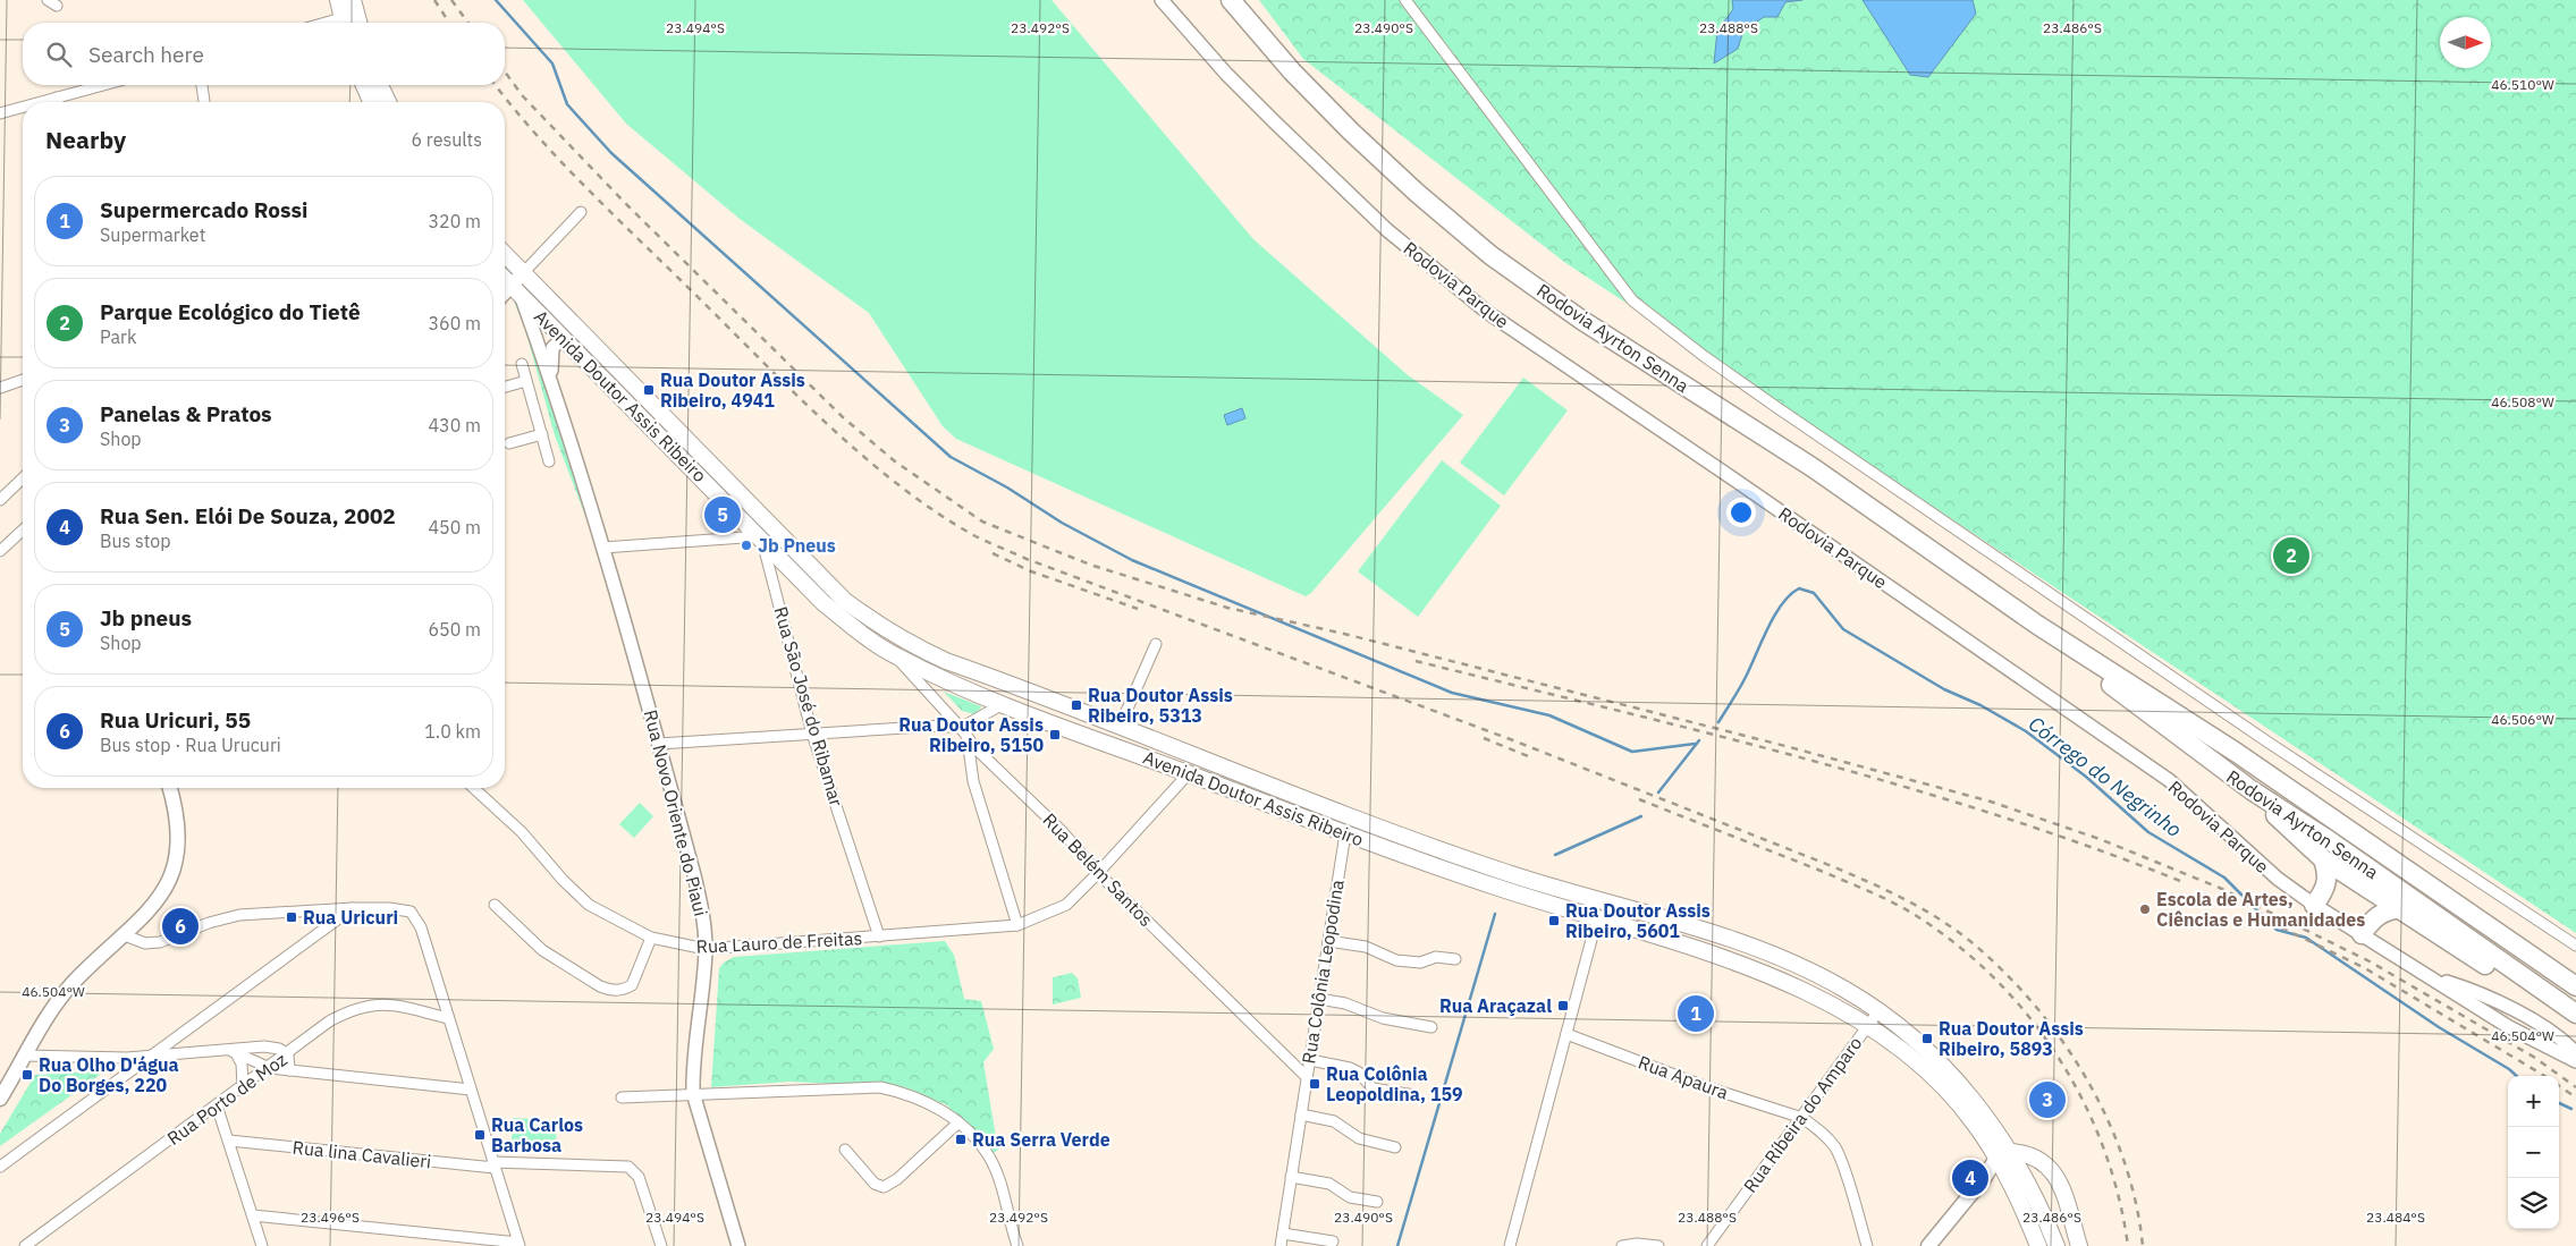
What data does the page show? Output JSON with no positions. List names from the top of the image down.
{
  "streets": {
    "highway": ["Rodovia Ayrton Senna"],
    "main road": ["Avenida Doutor Assis Ribeiro"],
    "street": [
      "Rodovia Parque",
      "Rua São José do Ribamar",
      "Rua Novo Oriente do Piaui",
      "Rua Belém Santos",
      "Rua Lauro de Freitas",
      "Rua Colônia Leopodina",
      "Rua Apaura",
      "Rua Porto de Moz",
      "Rua Ríbeira do Amparo",
      "Rua lina Cavalieri"
    ]
  },
  "crossings": [
    ["Avenida Doutor Assis Ribeiro", "Rua São José do Ribamar"],
    ["Avenida Doutor Assis Ribeiro", "Rua Novo Oriente do Piaui"],
    ["Avenida Doutor Assis Ribeiro", "Rua Belém Santos"],
    ["Avenida Doutor Assis Ribeiro", "Rua Lauro de Freitas"],
    ["Avenida Doutor Assis Ribeiro", "Rua Colônia Leopodina"],
    ["Avenida Doutor Assis Ribeiro", "Rua Ríbeira do Amparo"],
    ["Rua São José do Ribamar", "Rua Lauro de Freitas"],
    ["Rua Novo Oriente do Piaui", "Rua Lauro de Freitas"],
    ["Rua Belém Santos", "Rua Lauro de Freitas"],
    ["Rua Belém Santos", "Rua Colônia Leopodina"],
    ["Rua Apaura", "Rua Ríbeira do Amparo"]
  ],
  "water": ["Córrego do Negrinho"],
  "places": {
    "transit": [
      "Rua Doutor Assis Ribeiro, 4941",
      "Rua Doutor Assis Ribeiro, 5313",
      "Rua Doutor Assis Ribeiro, 5150",
      "Rua Uricuri",
      "Rua Doutor Assis Ribeiro, 5601",
      "Rua Araçazal",
      "Rua Doutor Assis Ribeiro, 5893",
      "Rua Olho D'água Do Borges, 220",
      "Rua Colônia Leopoldina, 159",
      "Rua Carlos Barbosa",
      "Rua Serra Verde"
    ],
    "other": ["Jb Pneus", "Escola de Artes, Ciências e Humanidades"]
  },
  "north": "right",
  "page": {
    "search": "Search here",
    "heading": ["Nearby", "6 results"],
    "list": [
      {
        "mark": "1",
        "name": "Supermercado Rossi",
        "note": "Supermarket",
        "value": "320 m"
      },
      {
        "mark": "2",
        "name": "Parque Ecológico do Tietê",
        "note": "Park",
        "value": "360 m"
      },
      {
        "mark": "3",
        "name": "Panelas & Pratos",
        "note": "Shop",
        "value": "430 m"
      },
      {
        "mark": "4",
        "name": "Rua Sen. Elói De Souza, 2002",
        "note": "Bus stop",
        "value": "450 m"
      },
      {
        "mark": "5",
        "name": "Jb pneus",
        "note": "Shop",
        "value": "650 m"
      },
      {
        "mark": "6",
        "name": "Rua Uricuri, 55",
        "note": "Bus stop · Rua Urucuri",
        "value": "1.0 km"
      }
    ],
    "pins": [
      "5",
      "2",
      "6",
      "1",
      "3",
      "4"
    ],
    "map_buttons": ["+", "−"]
  },
  "coordinates": [
    "23.494°S",
    "23.492°S",
    "23.490°S",
    "23.488°S",
    "23.486°S",
    "46.510°W",
    "46.508°W",
    "46.506°W",
    "46.504°W",
    "23.496°S",
    "23.484°S"
  ]
}
